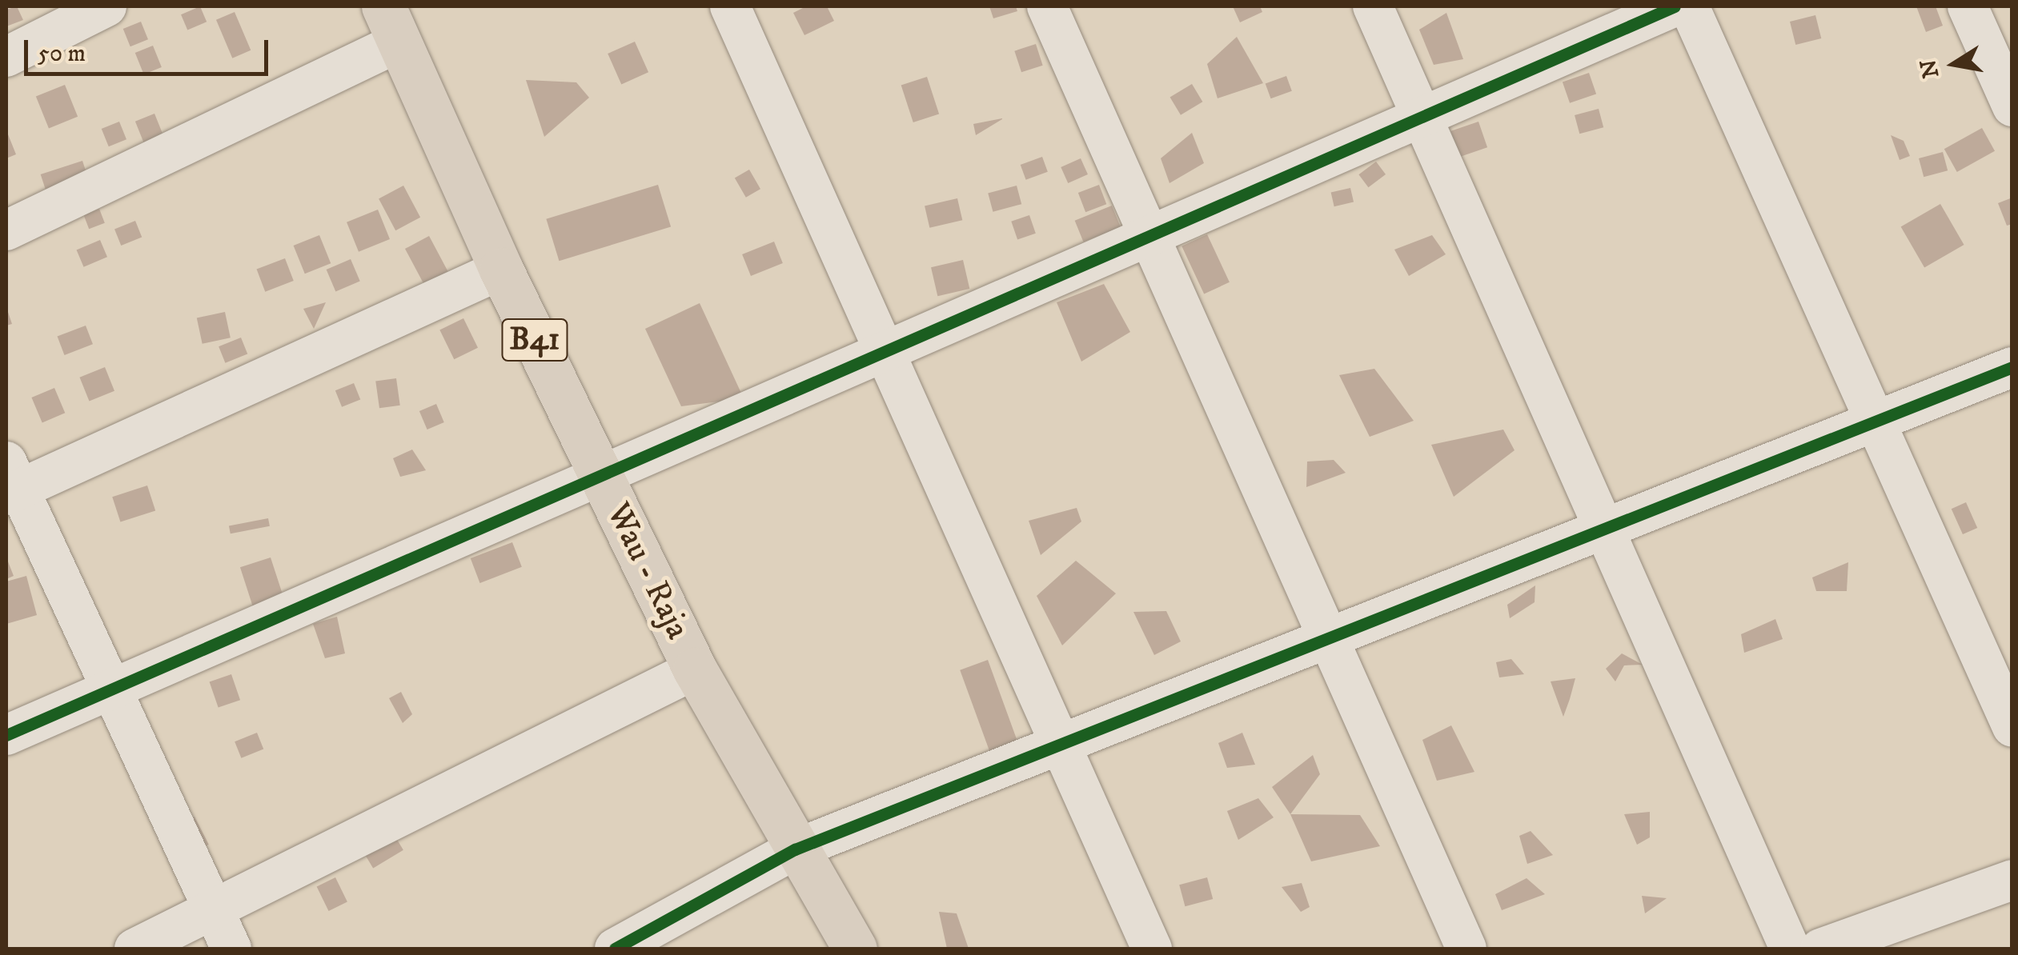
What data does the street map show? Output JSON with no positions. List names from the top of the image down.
{
  "streets": {
    "main road": ["B41", "Wau - Raja"]
  },
  "scale_bar": "50 m",
  "north": "left"
}
